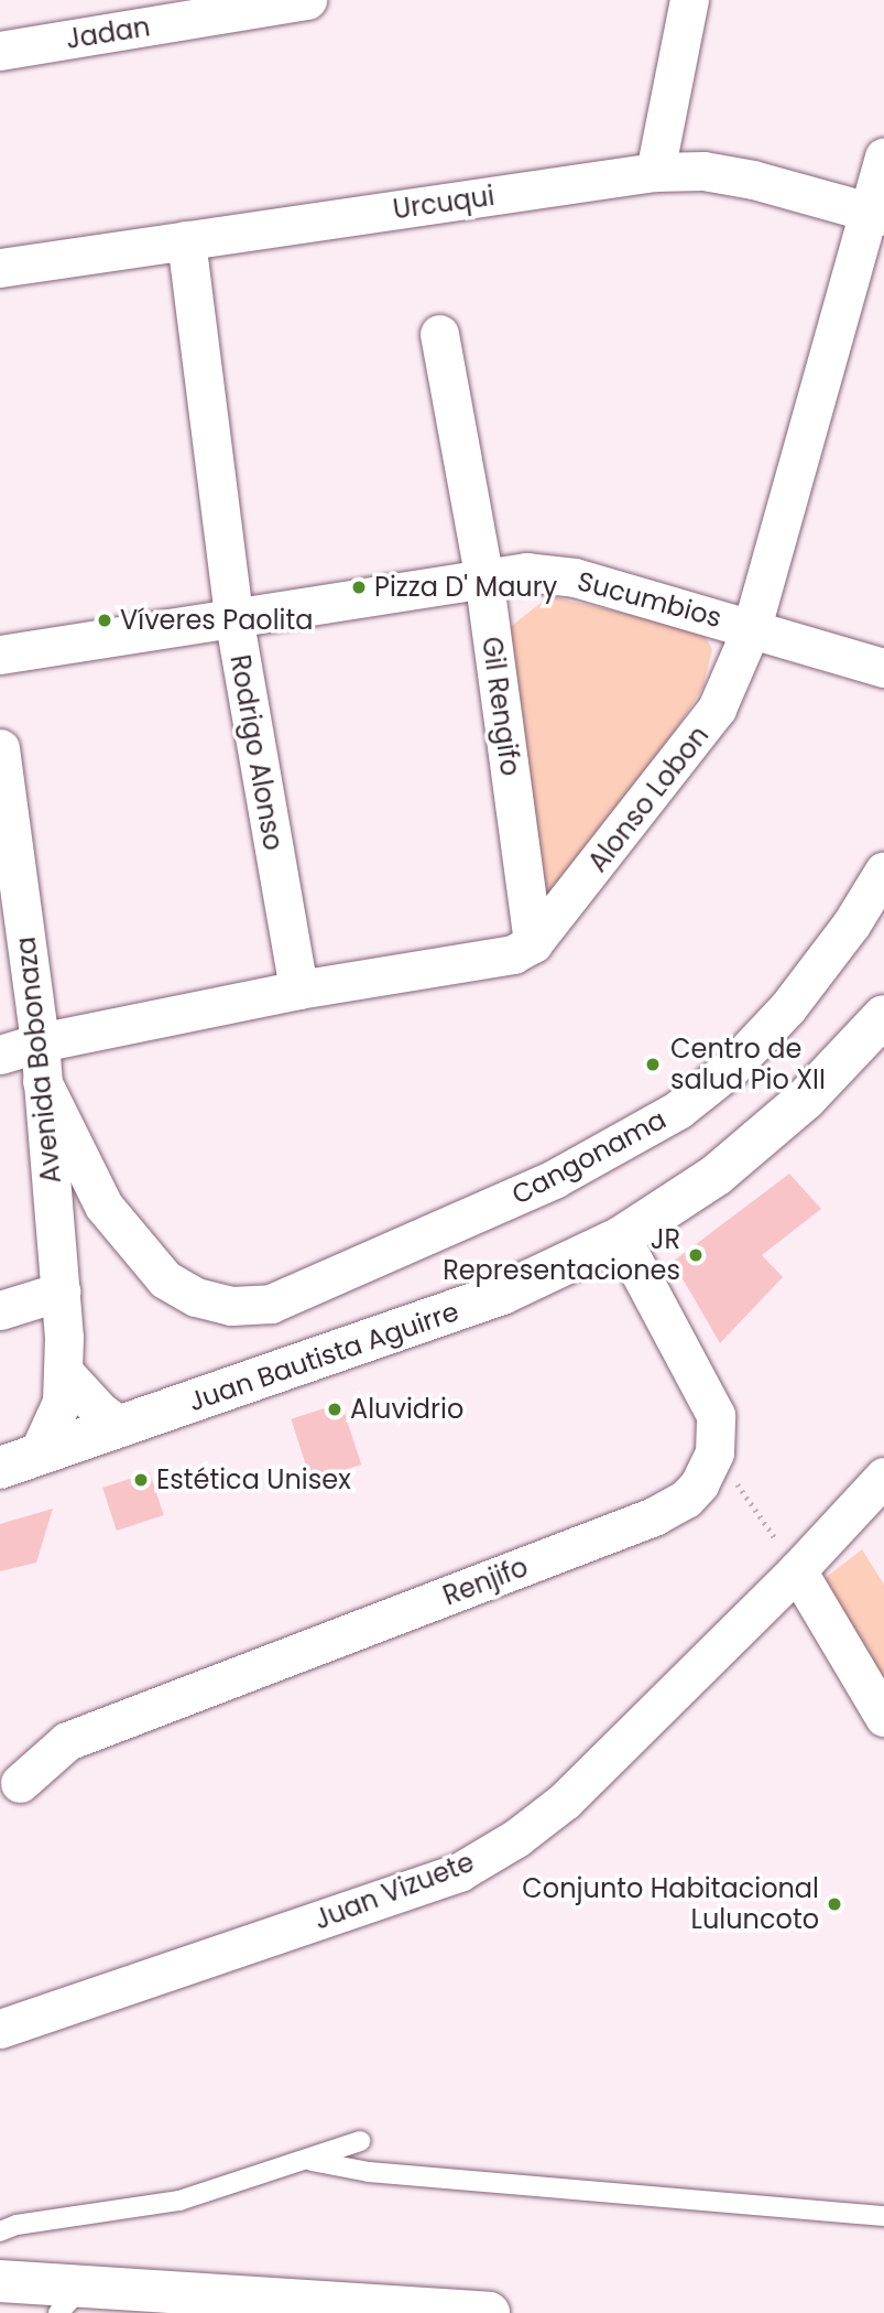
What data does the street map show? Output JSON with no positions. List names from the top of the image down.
{
  "streets": {
    "main road": ["Juan Bautista Aguirre"],
    "street": [
      "Jadan",
      "Urcuqui",
      "Sucumbios",
      "Gil Rengifo",
      "Rodrigo Alonso",
      "Alonso Lobon",
      "Avenida Bobonaza",
      "Cangonama",
      "Renjifo",
      "Juan Vizuete"
    ]
  },
  "crossings": [
    ["Urcuqui", "Rodrigo Alonso"],
    ["Urcuqui", "Alonso Lobon"],
    ["Sucumbios", "Gil Rengifo"],
    ["Sucumbios", "Rodrigo Alonso"],
    ["Sucumbios", "Alonso Lobon"],
    ["Gil Rengifo", "Alonso Lobon"],
    ["Avenida Bobonaza", "Cangonama"],
    ["Avenida Bobonaza", "Juan Bautista Aguirre"]
  ],
  "places": [
    "Pizza D' Maury",
    "Víveres Paolita",
    "Centro de salud Pio XII",
    "JR Representaciones",
    "Aluvidrio",
    "Estética Unisex",
    "Conjunto Habitacional Luluncoto"
  ]
}
